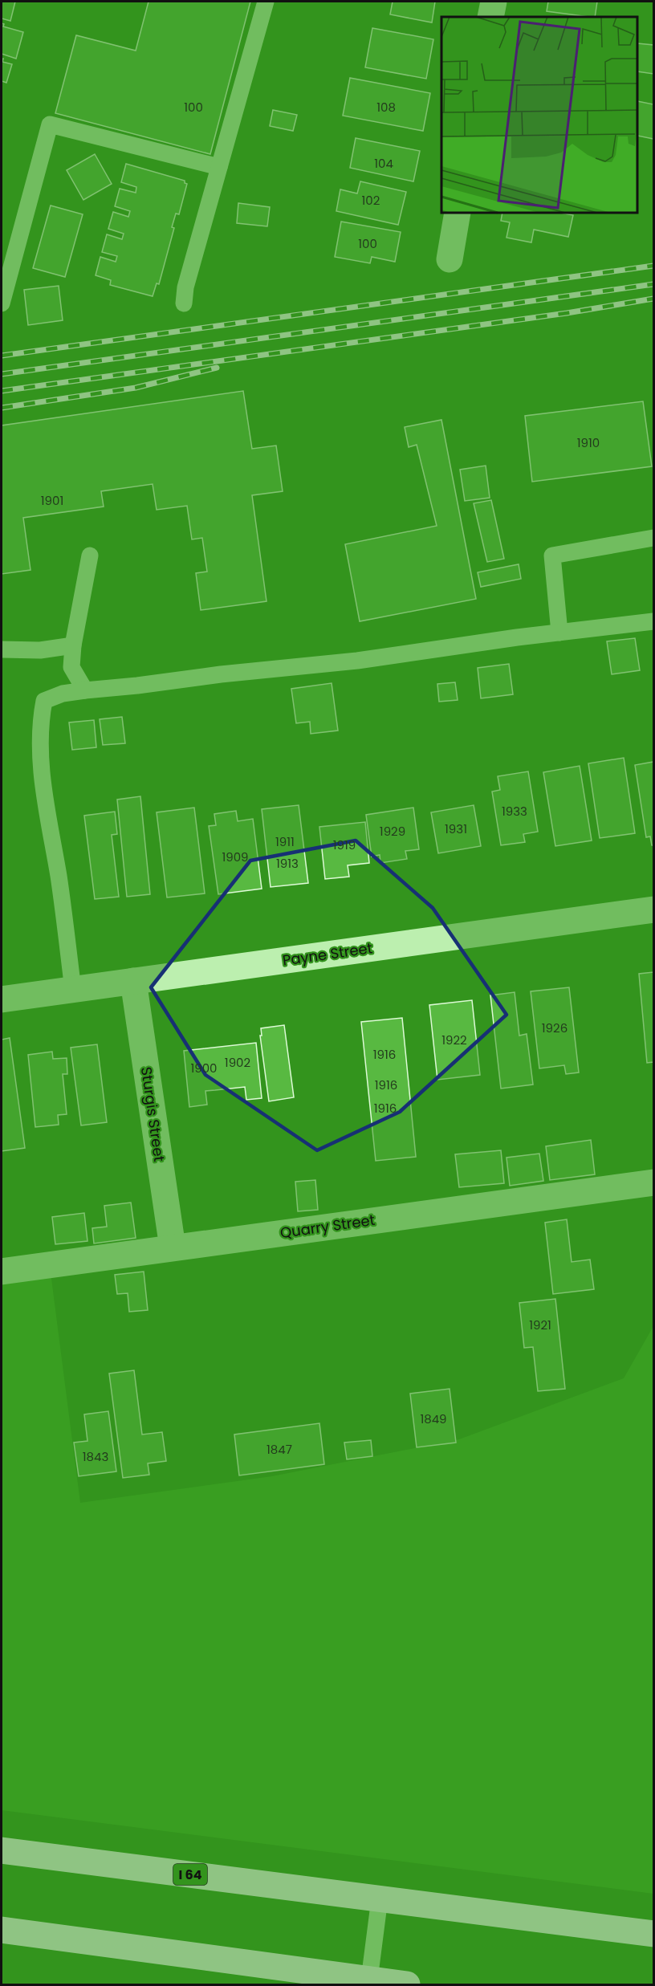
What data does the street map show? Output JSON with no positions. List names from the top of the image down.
{
  "streets": {
    "highway": ["I 64"],
    "street": ["Payne Street", "Sturgis Street", "Quarry Street"]
  },
  "crossings": [
    ["Payne Street", "Sturgis Street"],
    ["Sturgis Street", "Quarry Street"]
  ],
  "house_numbers": [
    "100",
    "108",
    "104",
    "102",
    "100",
    "1910",
    "1901",
    "1933",
    "1931",
    "1929",
    "1911",
    "1919",
    "1909",
    "1913",
    "1926",
    "1922",
    "1916",
    "1902",
    "1900",
    "1916",
    "1916",
    "1921",
    "1849",
    "1847",
    "1843"
  ]
}
